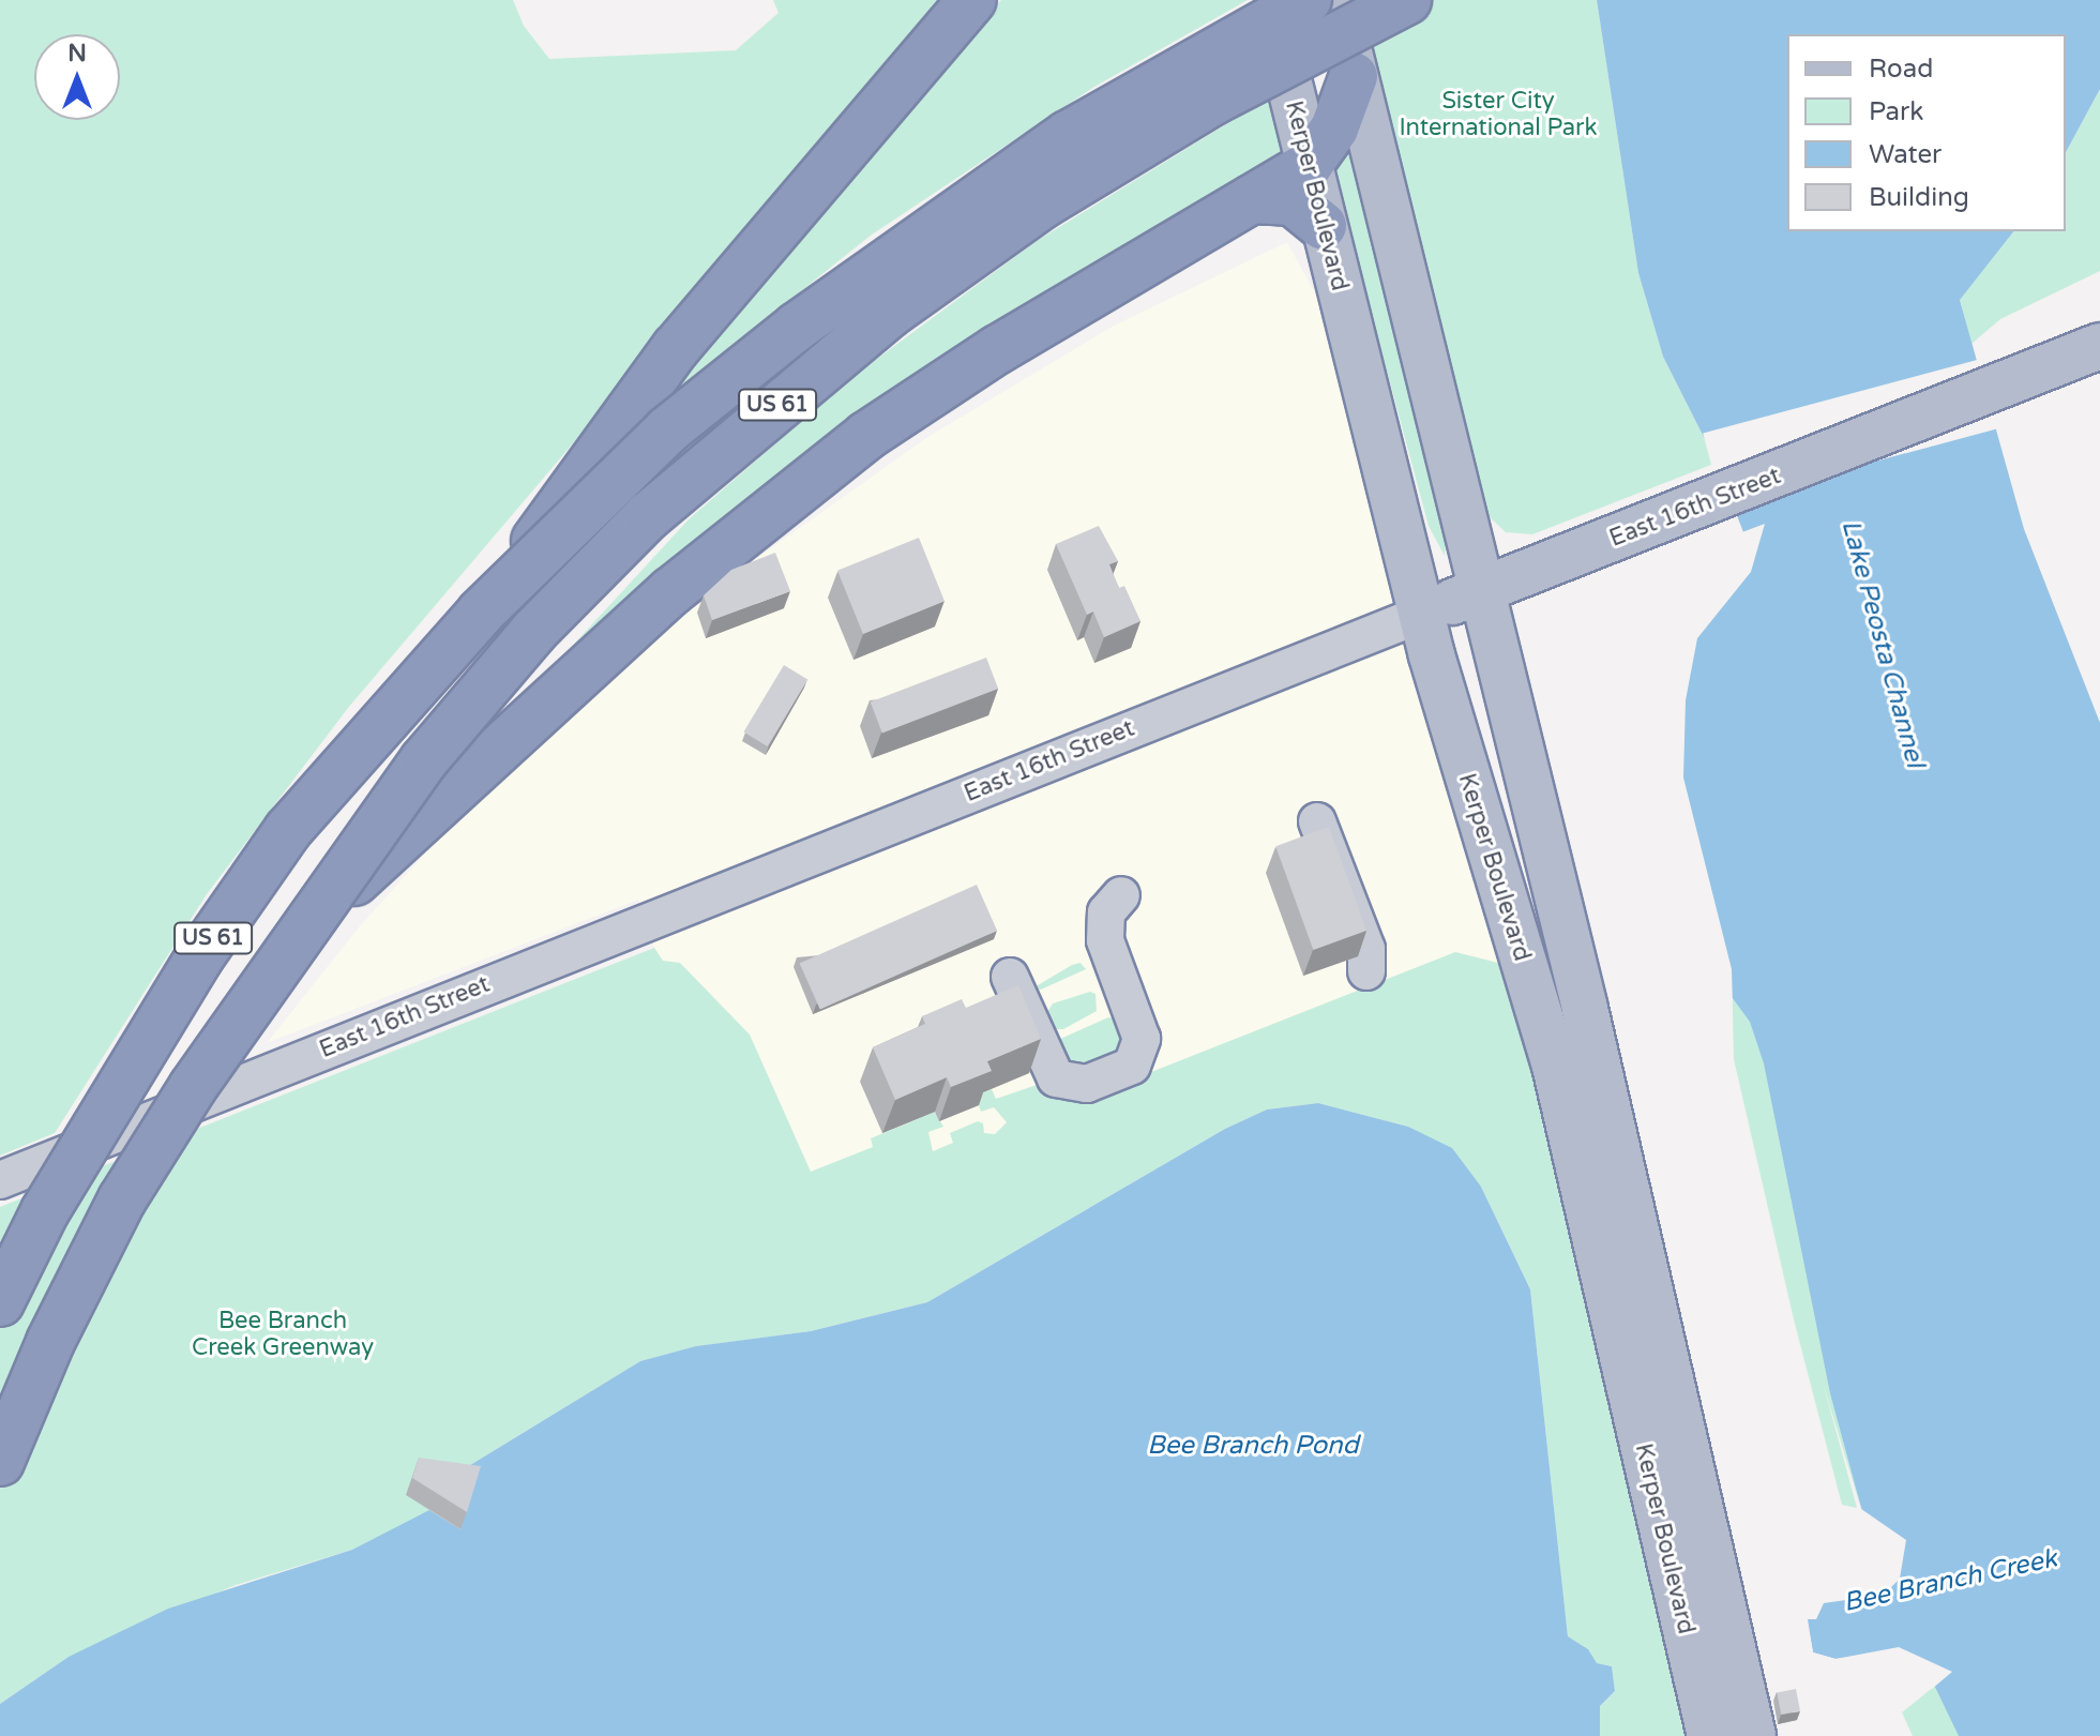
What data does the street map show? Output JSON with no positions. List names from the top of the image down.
{
  "streets": {
    "highway": ["US 61"],
    "main road": ["Kerper Boulevard", "East 16th Street"]
  },
  "crossings": [
    ["Kerper Boulevard", "East 16th Street"]
  ],
  "water": ["Lake Peosta Channel", "Bee Branch Pond", "Bee Branch Creek"],
  "parks": ["Sister City International Park", "Bee Branch Creek Greenway"],
  "legend": [
    "Road",
    "Park",
    "Water",
    "Building"
  ],
  "north": "top"
}
